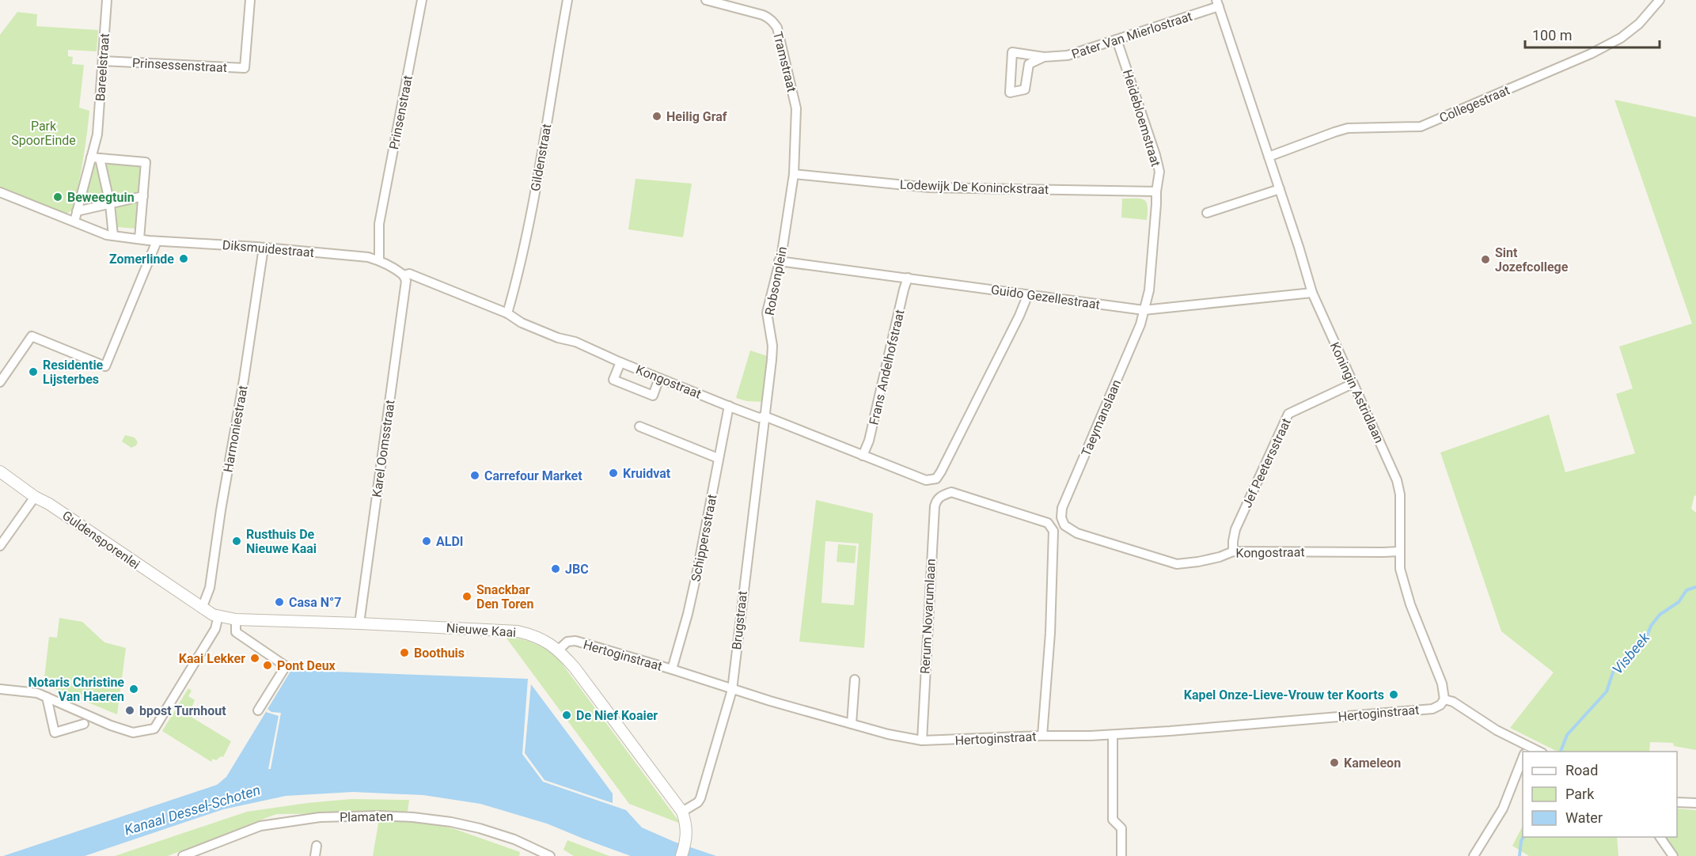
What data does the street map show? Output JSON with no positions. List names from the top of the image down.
{
  "streets": {
    "street": [
      "Pater Van Mierlostraat",
      "Tramstraat",
      "Prinsessenstraat",
      "Bareelstraat",
      "Collegestraat",
      "Prinsenstraat",
      "Heidebloemstraat",
      "Gildenstraat",
      "Lodewijk De Koninckstraat",
      "Diksmuidestraat",
      "Robsonplein",
      "Guido Gezellestraat",
      "Frans Andelhofstraat",
      "Kongostraat",
      "Koningin Astridlaan",
      "Taeymanslaan",
      "Harmoniestraat",
      "Karel Oomsstraat",
      "Jef Peetersstraat",
      "Schippersstraat",
      "Guldensporenlei",
      "Rerum Novarumlaan",
      "Brugstraat",
      "Nieuwe Kaai",
      "Hertoginstraat",
      "Plamaten"
    ]
  },
  "crossings": [
    ["Pater Van Mierlostraat", "Heidebloemstraat"],
    ["Pater Van Mierlostraat", "Koningin Astridlaan"],
    ["Tramstraat", "Lodewijk De Koninckstraat"],
    ["Tramstraat", "Robsonplein"],
    ["Prinsessenstraat", "Bareelstraat"],
    ["Bareelstraat", "Diksmuidestraat"],
    ["Collegestraat", "Koningin Astridlaan"],
    ["Prinsenstraat", "Diksmuidestraat"],
    ["Prinsenstraat", "Kongostraat"],
    ["Heidebloemstraat", "Lodewijk De Koninckstraat"],
    ["Heidebloemstraat", "Guido Gezellestraat"],
    ["Heidebloemstraat", "Taeymanslaan"],
    ["Gildenstraat", "Kongostraat"],
    ["Lodewijk De Koninckstraat", "Robsonplein"],
    ["Diksmuidestraat", "Kongostraat"],
    ["Diksmuidestraat", "Harmoniestraat"],
    ["Robsonplein", "Guido Gezellestraat"],
    ["Robsonplein", "Kongostraat"],
    ["Robsonplein", "Brugstraat"],
    ["Guido Gezellestraat", "Frans Andelhofstraat"],
    ["Guido Gezellestraat", "Kongostraat"],
    ["Guido Gezellestraat", "Koningin Astridlaan"],
    ["Guido Gezellestraat", "Taeymanslaan"],
    ["Frans Andelhofstraat", "Kongostraat"],
    ["Kongostraat", "Koningin Astridlaan"],
    ["Kongostraat", "Taeymanslaan"],
    ["Kongostraat", "Karel Oomsstraat"],
    ["Kongostraat", "Jef Peetersstraat"],
    ["Kongostraat", "Schippersstraat"],
    ["Kongostraat", "Brugstraat"],
    ["Koningin Astridlaan", "Jef Peetersstraat"],
    ["Koningin Astridlaan", "Hertoginstraat"],
    ["Harmoniestraat", "Guldensporenlei"],
    ["Harmoniestraat", "Nieuwe Kaai"],
    ["Karel Oomsstraat", "Nieuwe Kaai"],
    ["Schippersstraat", "Hertoginstraat"],
    ["Guldensporenlei", "Nieuwe Kaai"],
    ["Rerum Novarumlaan", "Hertoginstraat"],
    ["Brugstraat", "Nieuwe Kaai"],
    ["Brugstraat", "Hertoginstraat"],
    ["Nieuwe Kaai", "Hertoginstraat"]
  ],
  "water": ["Visbeek", "Kanaal Dessel-Schoten"],
  "parks": ["Park SpoorEinde"],
  "places": [
    "Heilig Graf",
    "Beweegtuin",
    "Zomerlinde",
    "Sint Jozefcollege",
    "Residentie Lijsterbes",
    "Kruidvat",
    "Carrefour Market",
    "Rusthuis De Nieuwe Kaai",
    "ALDI",
    "JBC",
    "Snackbar Den Toren",
    "Casa N°7",
    "Boothuis",
    "Kaai Lekker",
    "Pont Deux",
    "Notaris Christine Van Haeren",
    "Kapel Onze-Lieve-Vrouw ter Koorts",
    "bpost Turnhout",
    "De Nief Koaier",
    "Kameleon"
  ],
  "legend": ["Road", "Park", "Water"],
  "scale_bar": "100 m"
}
